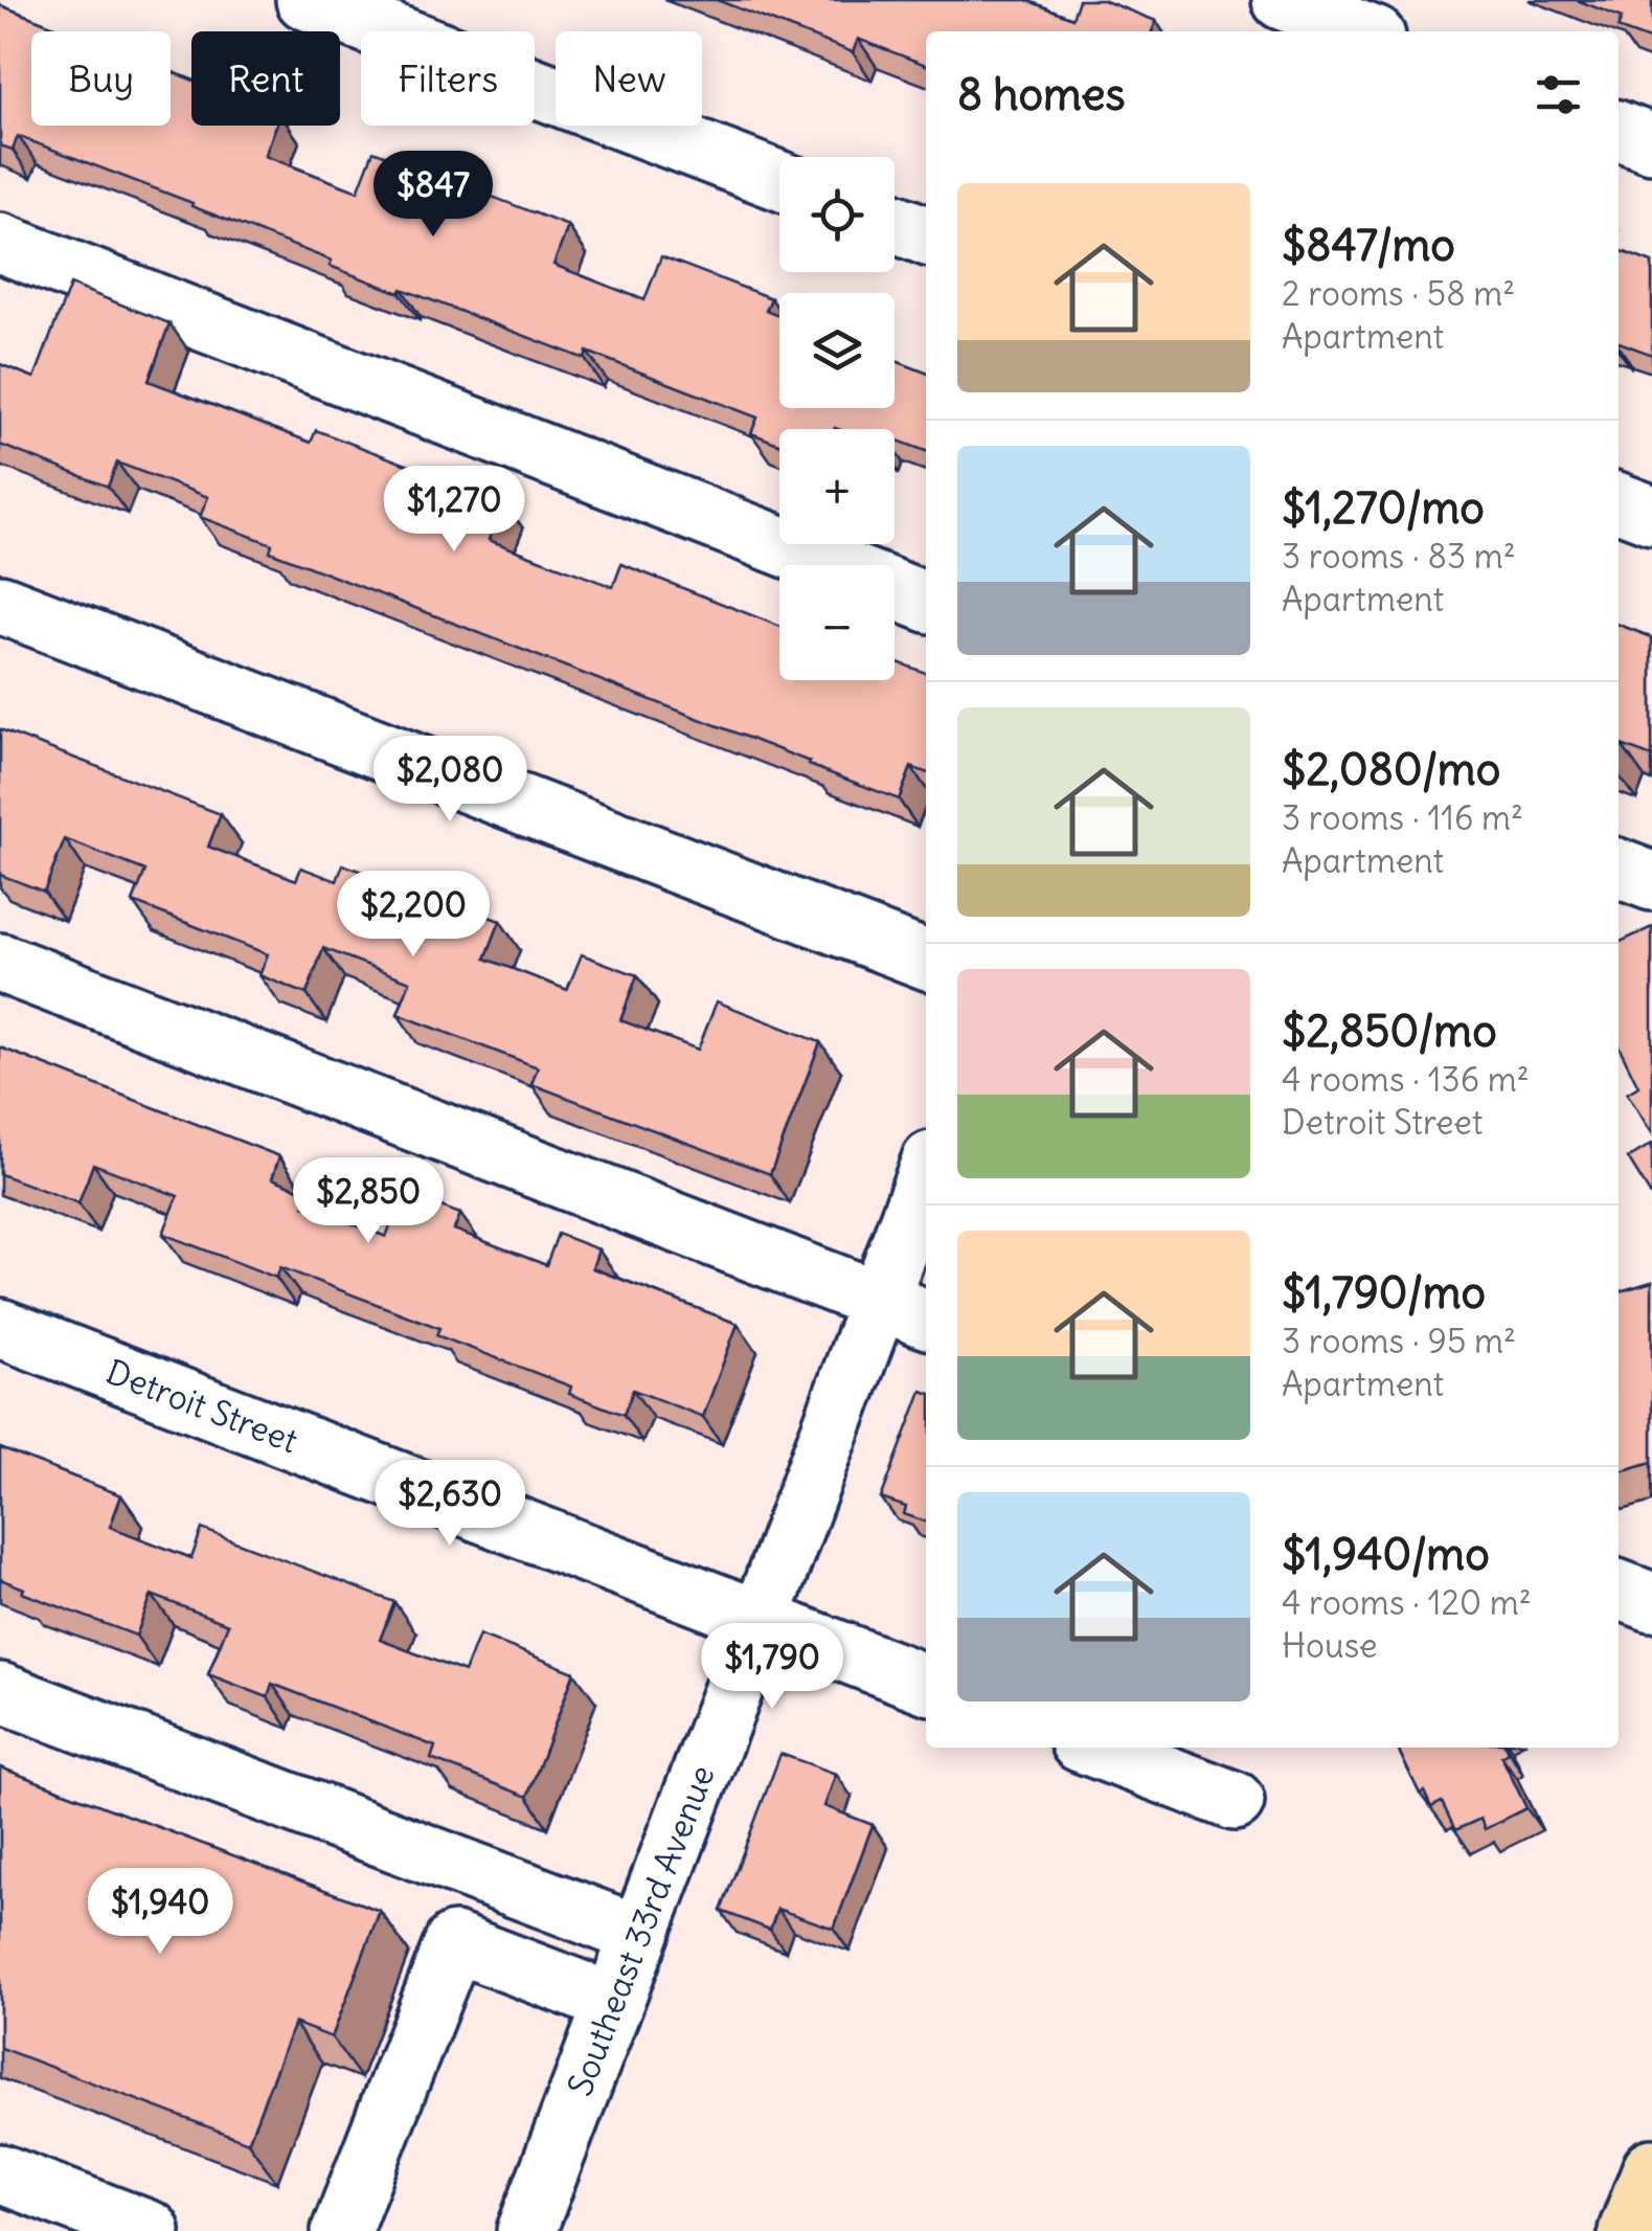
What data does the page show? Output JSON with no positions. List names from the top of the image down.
{
  "streets": {
    "street": ["Detroit Street", "Southeast 33rd Avenue"]
  },
  "crossings": [
    ["Detroit Street", "Southeast 33rd Avenue"]
  ],
  "page": {
    "chip": [
      "Buy",
      "Rent",
      "Filters",
      "New"
    ],
    "heading": "8 homes",
    "price": [
      "$847",
      "$1,270",
      "$2,080",
      "$2,200",
      "$2,850",
      "$2,630",
      "$1,790",
      "$1,940"
    ],
    "map_buttons": ["+", "−"],
    "list": [
      {
        "name": "$847/mo",
        "note": "2 rooms · 58 m² · Apartment"
      },
      {
        "name": "$1,270/mo",
        "note": "3 rooms · 83 m² · Apartment"
      },
      {
        "name": "$2,080/mo",
        "note": "3 rooms · 116 m² · Apartment"
      },
      {
        "name": "$2,850/mo",
        "note": "4 rooms · 136 m² · Detroit Street"
      },
      {
        "name": "$1,790/mo",
        "note": "3 rooms · 95 m² · Apartment"
      },
      {
        "name": "$1,940/mo",
        "note": "4 rooms · 120 m² · House"
      }
    ]
  }
}
